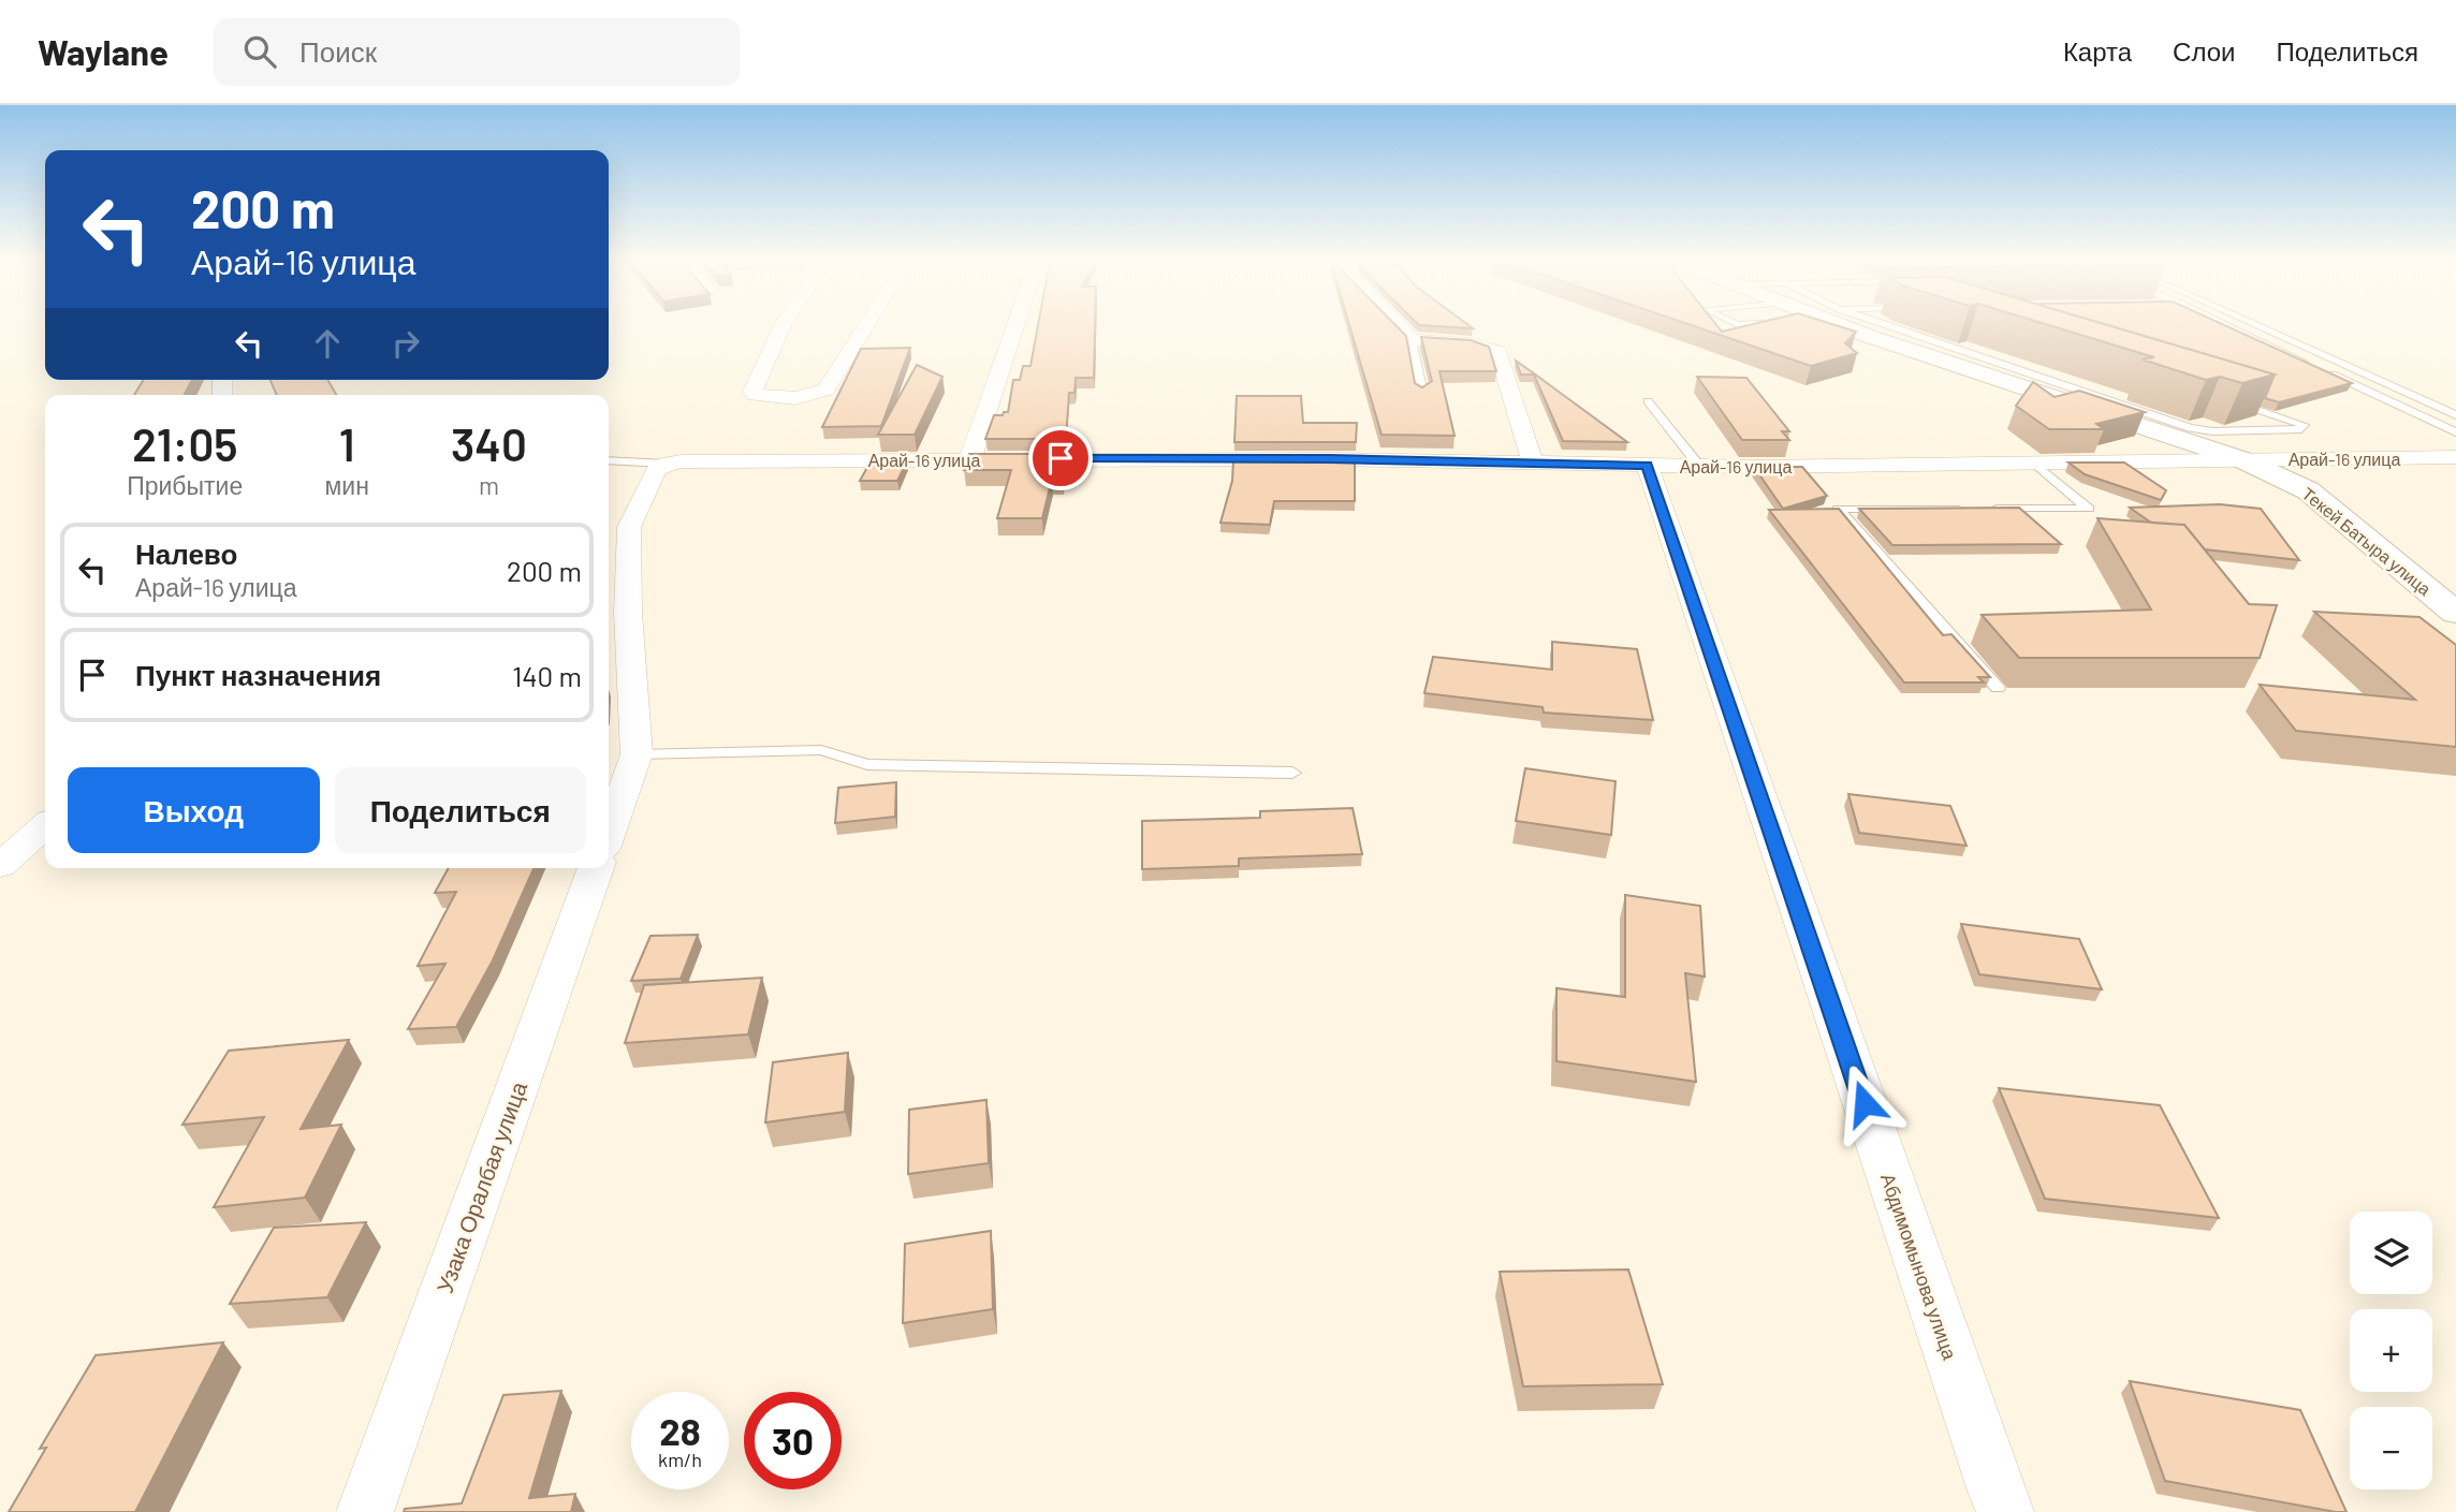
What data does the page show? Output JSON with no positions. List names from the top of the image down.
{
  "streets": {
    "street": [
      "Арай-16 улица",
      "Текей Батыра улица",
      "Узака Оралбая улица",
      "Абдимомынова улица"
    ]
  },
  "crossings": [
    ["Арай-16 улица", "Текей Батыра улица"],
    ["Арай-16 улица", "Абдимомынова улица"]
  ],
  "page": {
    "header": "Waylane",
    "search": "Поиск",
    "nav": ["Карта", "Слои", "Поделиться"],
    "turn": ["200 m", "Арай-16 улица"],
    "eta": [
      "21:05",
      "Прибытие",
      "1",
      "мин",
      "340",
      "m"
    ],
    "list": [
      {
        "name": "Налево",
        "note": "Арай-16 улица",
        "value": "200 m"
      },
      {
        "name": "Пункт назначения",
        "value": "140 m"
      }
    ],
    "buttons": ["Выход", "Поделиться"],
    "map_buttons": ["+", "−"],
    "speed": "28 km/h",
    "limit": "30"
  }
}
